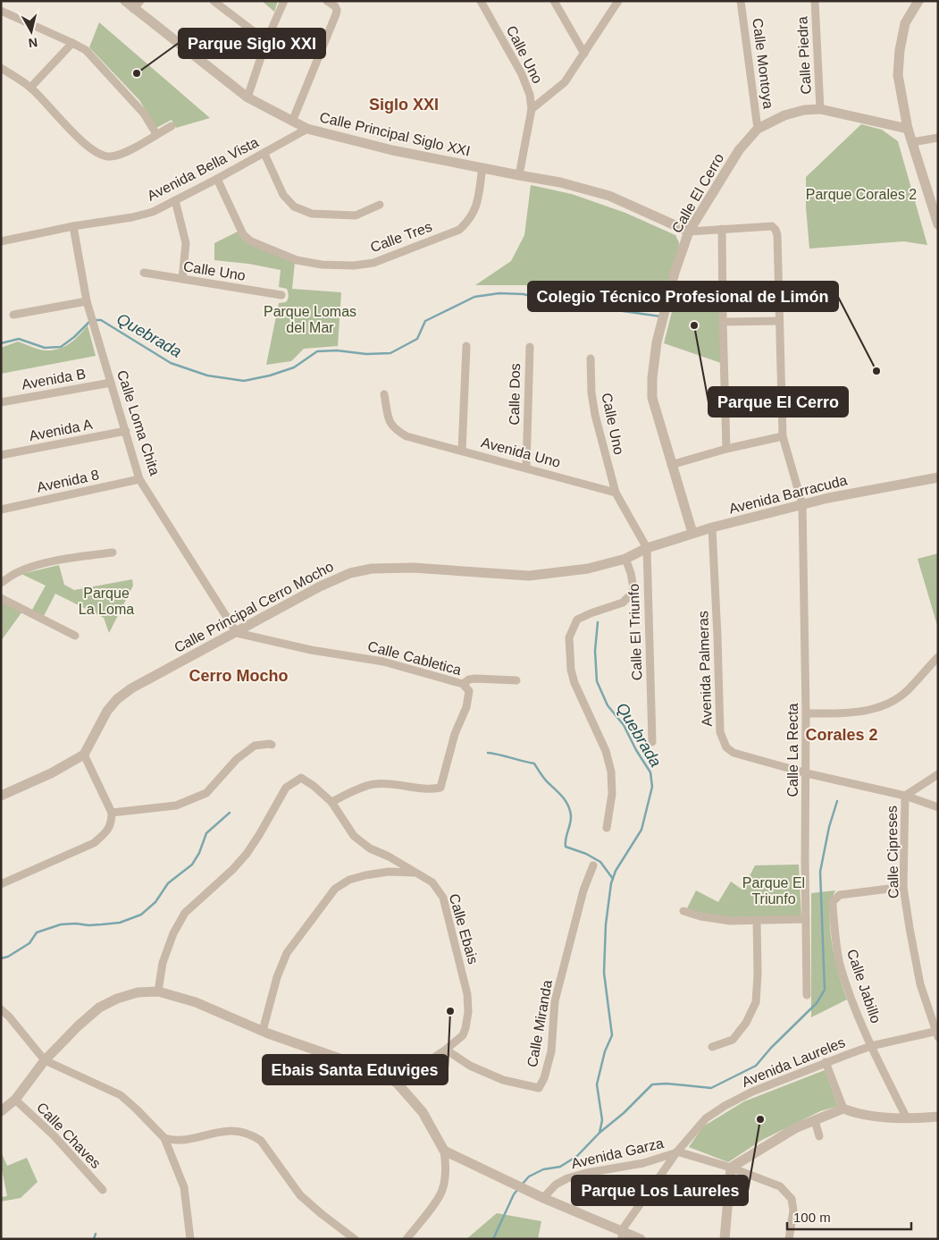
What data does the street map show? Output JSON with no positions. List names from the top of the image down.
{
  "streets": {
    "street": [
      "Calle Uno",
      "Calle Piedra",
      "Calle Montoya",
      "Calle Principal Siglo XXI",
      "Avenida Bella Vista",
      "Calle El Cerro",
      "Calle Tres",
      "Avenida B",
      "Calle Dos",
      "Calle Loma Chita",
      "Avenida A",
      "Avenida Uno",
      "Avenida 8",
      "Avenida Barracuda",
      "Calle Principal Cerro Mocho",
      "Calle El Triunfo",
      "Calle Cabletica",
      "Avenida Palmeras",
      "Calle La Recta",
      "Calle Cipreses",
      "Calle Ebais",
      "Calle Jabillo",
      "Calle Miranda",
      "Avenida Laureles",
      "Calle Chaves",
      "Avenida Garza"
    ]
  },
  "crossings": [
    ["Calle Uno", "Calle Principal Siglo XXI"],
    ["Calle Uno", "Avenida Uno"],
    ["Calle Piedra", "Calle El Cerro"],
    ["Calle Montoya", "Calle El Cerro"],
    ["Calle Principal Siglo XXI", "Avenida Bella Vista"],
    ["Calle Principal Siglo XXI", "Calle El Cerro"],
    ["Calle Principal Siglo XXI", "Calle Tres"],
    ["Avenida Bella Vista", "Calle Tres"],
    ["Avenida Bella Vista", "Calle Loma Chita"],
    ["Calle El Cerro", "Avenida Barracuda"],
    ["Avenida B", "Calle Loma Chita"],
    ["Calle Dos", "Avenida Uno"],
    ["Calle Loma Chita", "Avenida A"],
    ["Calle Loma Chita", "Avenida 8"],
    ["Calle Loma Chita", "Calle Principal Cerro Mocho"],
    ["Calle Loma Chita", "Calle Cabletica"],
    ["Avenida Barracuda", "Calle Principal Cerro Mocho"],
    ["Avenida Barracuda", "Calle El Triunfo"],
    ["Avenida Barracuda", "Avenida Palmeras"],
    ["Avenida Barracuda", "Calle La Recta"],
    ["Calle Principal Cerro Mocho", "Calle El Triunfo"],
    ["Calle Principal Cerro Mocho", "Calle Cabletica"],
    ["Calle Cabletica", "Calle Ebais"],
    ["Avenida Palmeras", "Calle La Recta"],
    ["Avenida Palmeras", "Calle Cipreses"],
    ["Calle Cipreses", "Calle Jabillo"],
    ["Calle Cipreses", "Avenida Laureles"],
    ["Calle Ebais", "Calle Miranda"],
    ["Calle Jabillo", "Avenida Laureles"],
    ["Avenida Laureles", "Avenida Garza"]
  ],
  "districts": ["Siglo XXI", "Cerro Mocho", "Corales 2"],
  "water": ["Quebrada"],
  "parks": [
    "Parque Corales 2",
    "Parque Lomas del Mar",
    "Parque La Loma",
    "Parque El Triunfo"
  ],
  "places": [
    "Parque Siglo XXI",
    "Parque El Cerro",
    "Colegio Técnico Profesional de Limón",
    "Ebais Santa Eduviges",
    "Parque Los Laureles"
  ],
  "scale_bar": "100 m",
  "north": "bottom"
}
